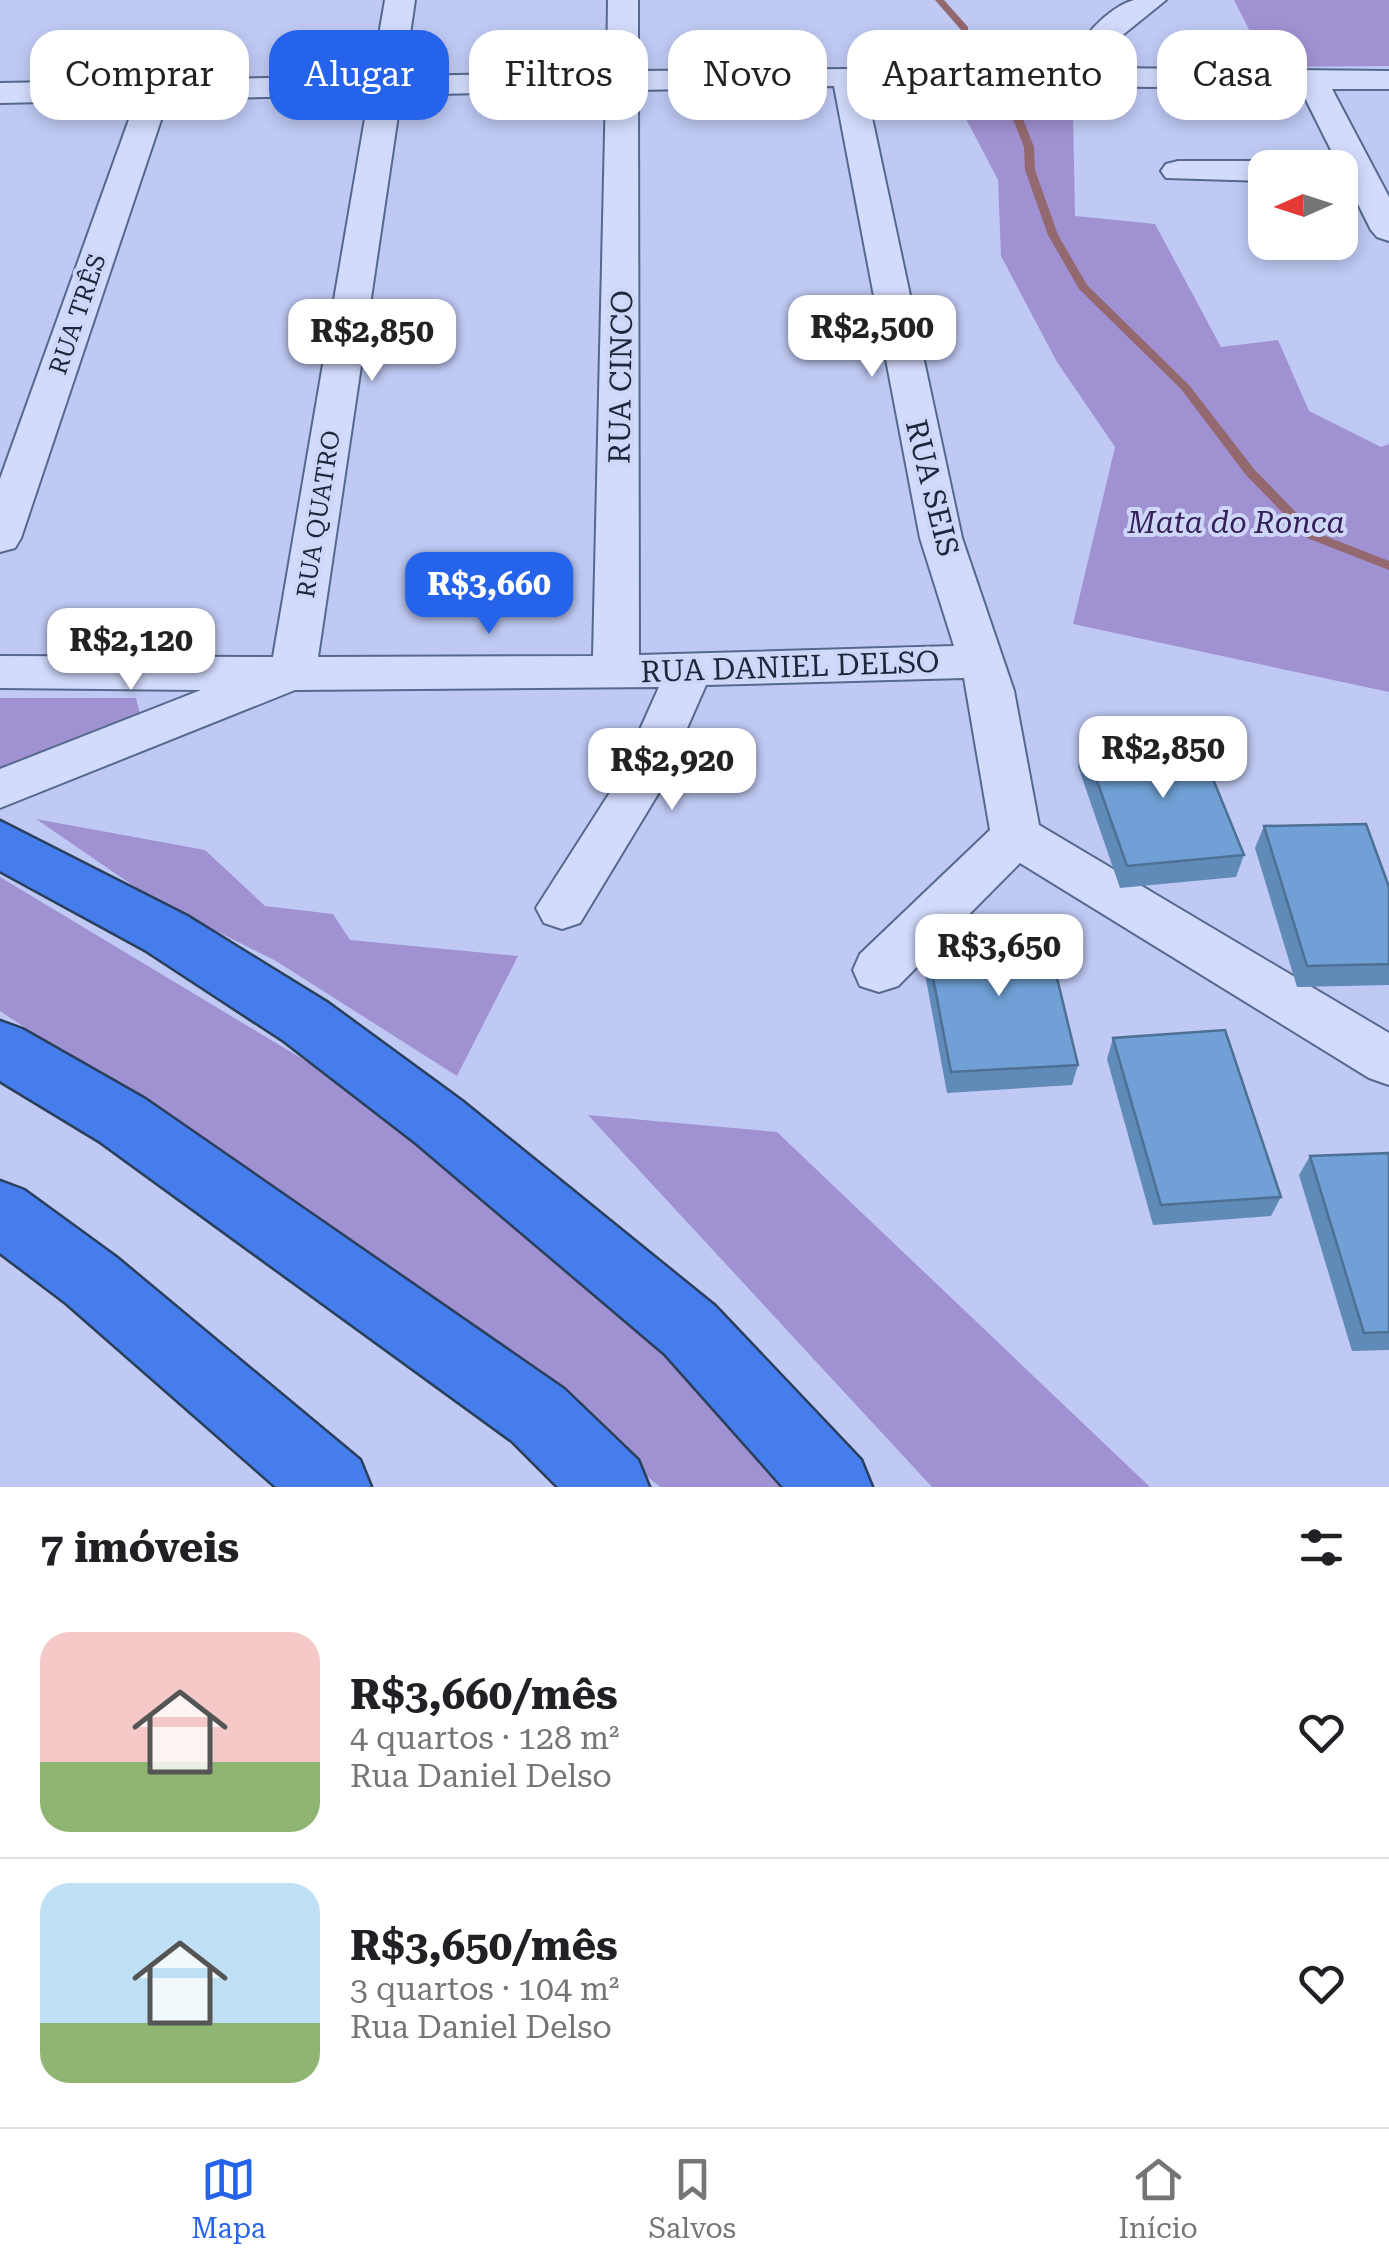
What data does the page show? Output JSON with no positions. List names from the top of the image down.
{
  "streets": {
    "street": [
      "RUA TRÊS",
      "RUA CINCO",
      "RUA SEIS",
      "RUA QUATRO",
      "RUA DANIEL DELSO"
    ]
  },
  "crossings": [
    ["RUA CINCO", "RUA DANIEL DELSO"],
    ["RUA SEIS", "RUA DANIEL DELSO"],
    ["RUA QUATRO", "RUA DANIEL DELSO"]
  ],
  "parks": ["Mata do Ronca"],
  "north": "left",
  "page": {
    "chip": [
      "Comprar",
      "Alugar",
      "Filtros",
      "Novo",
      "Apartamento",
      "Casa"
    ],
    "price": [
      "R$2,500",
      "R$2,850",
      "R$3,660",
      "R$2,120",
      "R$2,850",
      "R$2,920",
      "R$3,650"
    ],
    "heading": "7 imóveis",
    "list": [
      {
        "name": "R$3,660/mês",
        "note": "4 quartos · 128 m² · Rua Daniel Delso"
      },
      {
        "name": "R$3,650/mês",
        "note": "3 quartos · 104 m² · Rua Daniel Delso"
      }
    ],
    "tabs": ["Mapa", "Salvos", "Início"]
  }
}
